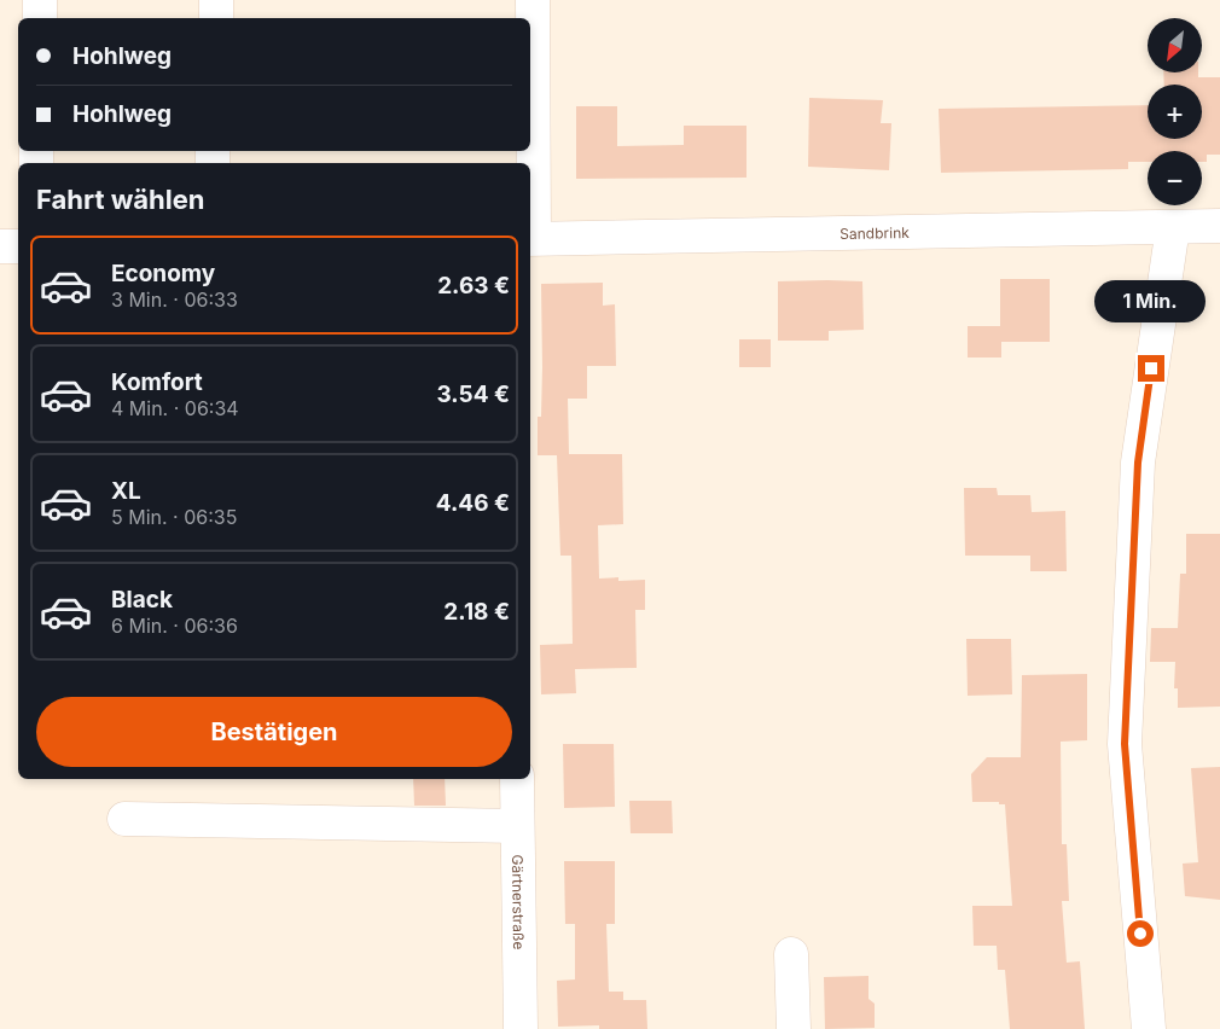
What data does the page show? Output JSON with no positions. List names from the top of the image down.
{
  "streets": {
    "street": ["Sandbrink", "Gärtnerstraße"]
  },
  "north": "bottom left",
  "page": {
    "map_buttons": ["+", "−"],
    "banner": ["Hohlweg", "Hohlweg"],
    "heading": "Fahrt wählen",
    "list": [
      {
        "name": "Economy",
        "note": "3 Min. · 06:33",
        "value": "2.63 €"
      },
      {
        "name": "Komfort",
        "note": "4 Min. · 06:34",
        "value": "3.54 €"
      },
      {
        "name": "XL",
        "note": "5 Min. · 06:35",
        "value": "4.46 €"
      },
      {
        "name": "Black",
        "note": "6 Min. · 06:36",
        "value": "2.18 €"
      }
    ],
    "bubble": "1 Min.",
    "buttons": "Bestätigen"
  }
}
